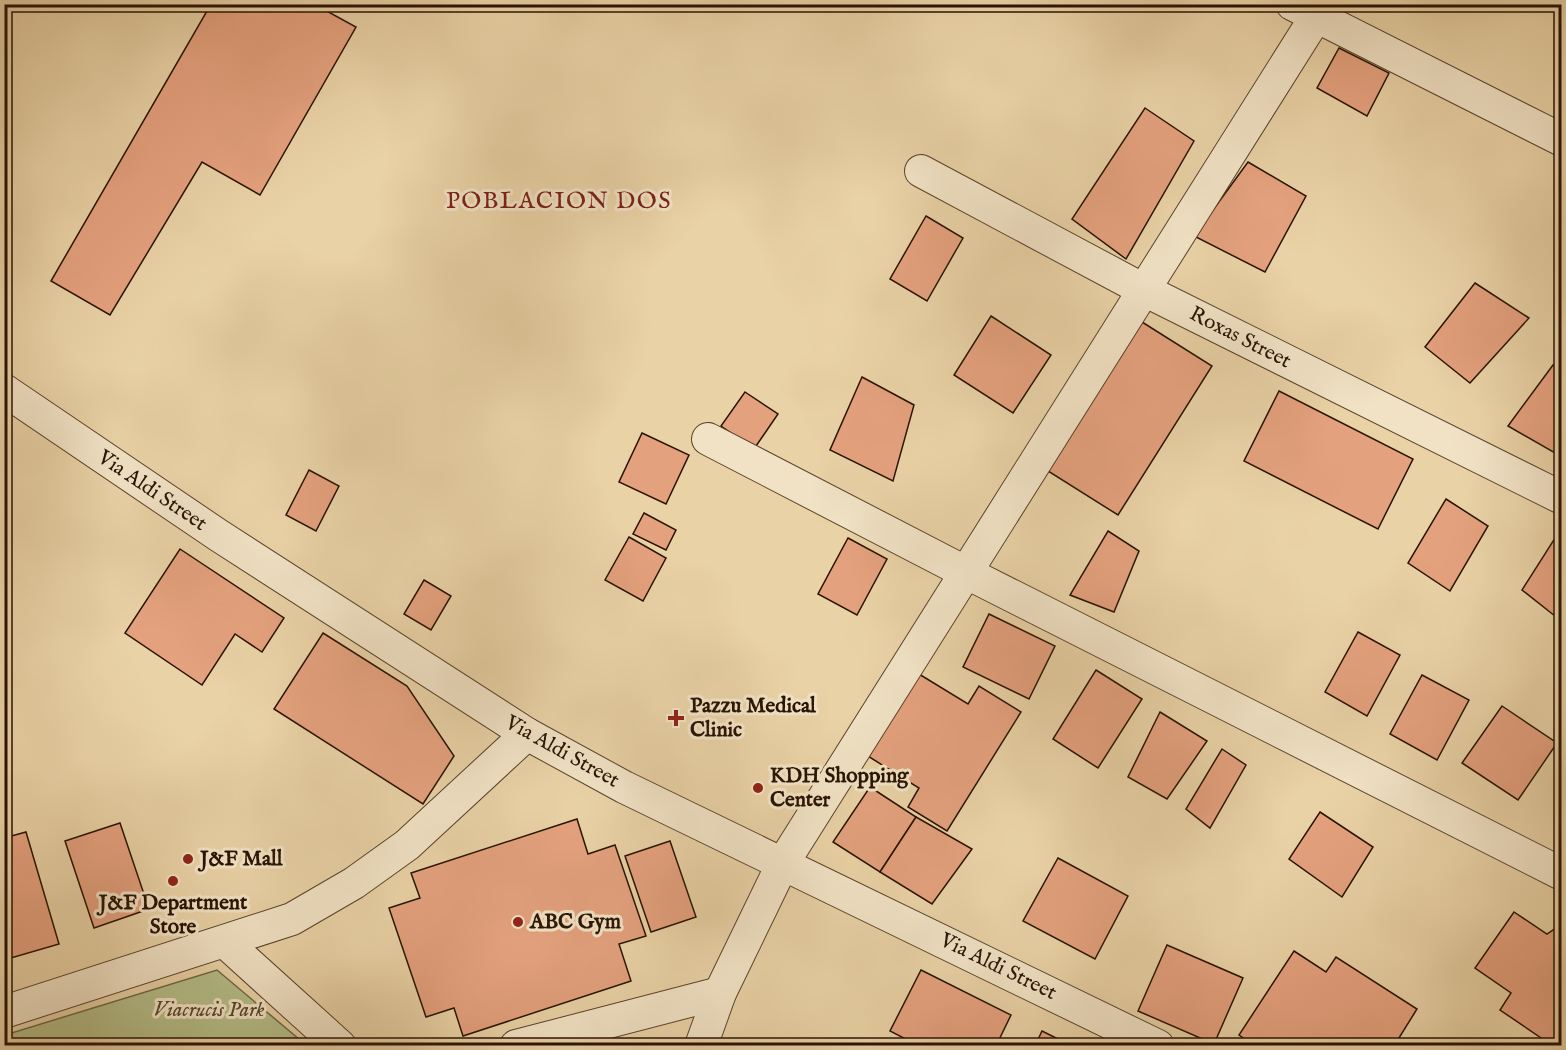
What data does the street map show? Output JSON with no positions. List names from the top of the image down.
{
  "streets": {
    "street": ["Roxas Street", "Via Aldi Street"]
  },
  "districts": ["POBLACION DOS"],
  "parks": ["Viacrucis Park"],
  "places": {
    "health": ["Pazzu Medical Clinic"],
    "other": [
      "KDH Shopping Center",
      "J&F Mall",
      "J&F Department Store",
      "ABC Gym"
    ]
  }
}
